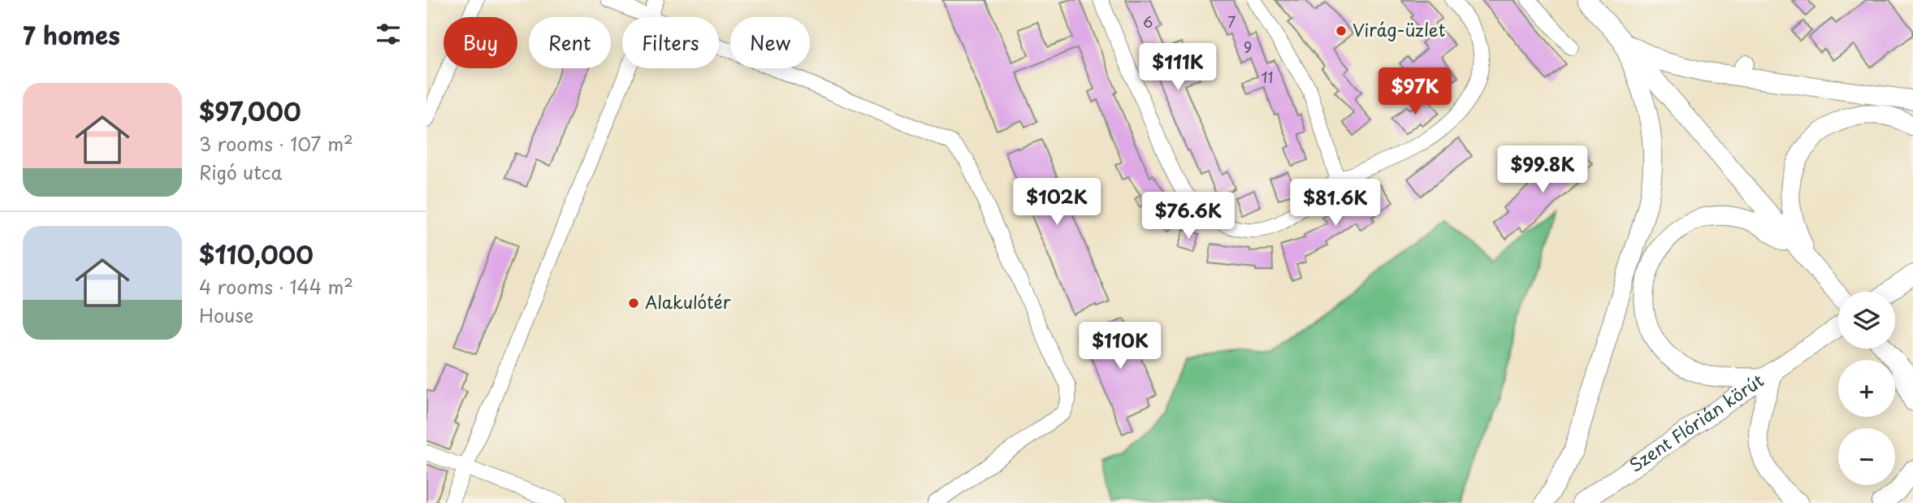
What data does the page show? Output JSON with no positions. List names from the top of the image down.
{
  "streets": {
    "main road": ["Szent Flórián körút"]
  },
  "places": ["Virág-üzlet", "Alakulótér"],
  "house_numbers": [
    "6",
    "7",
    "9",
    "11"
  ],
  "page": {
    "heading": "7 homes",
    "chip": [
      "Buy",
      "Rent",
      "Filters",
      "New"
    ],
    "price": [
      "$111K",
      "$97K",
      "$99.8K",
      "$102K",
      "$81.6K",
      "$76.6K",
      "$110K"
    ],
    "list": [
      {
        "name": "$97,000",
        "note": "3 rooms · 107 m² · Rigó utca"
      },
      {
        "name": "$110,000",
        "note": "4 rooms · 144 m² · House"
      }
    ],
    "map_buttons": ["+", "−"]
  }
}
